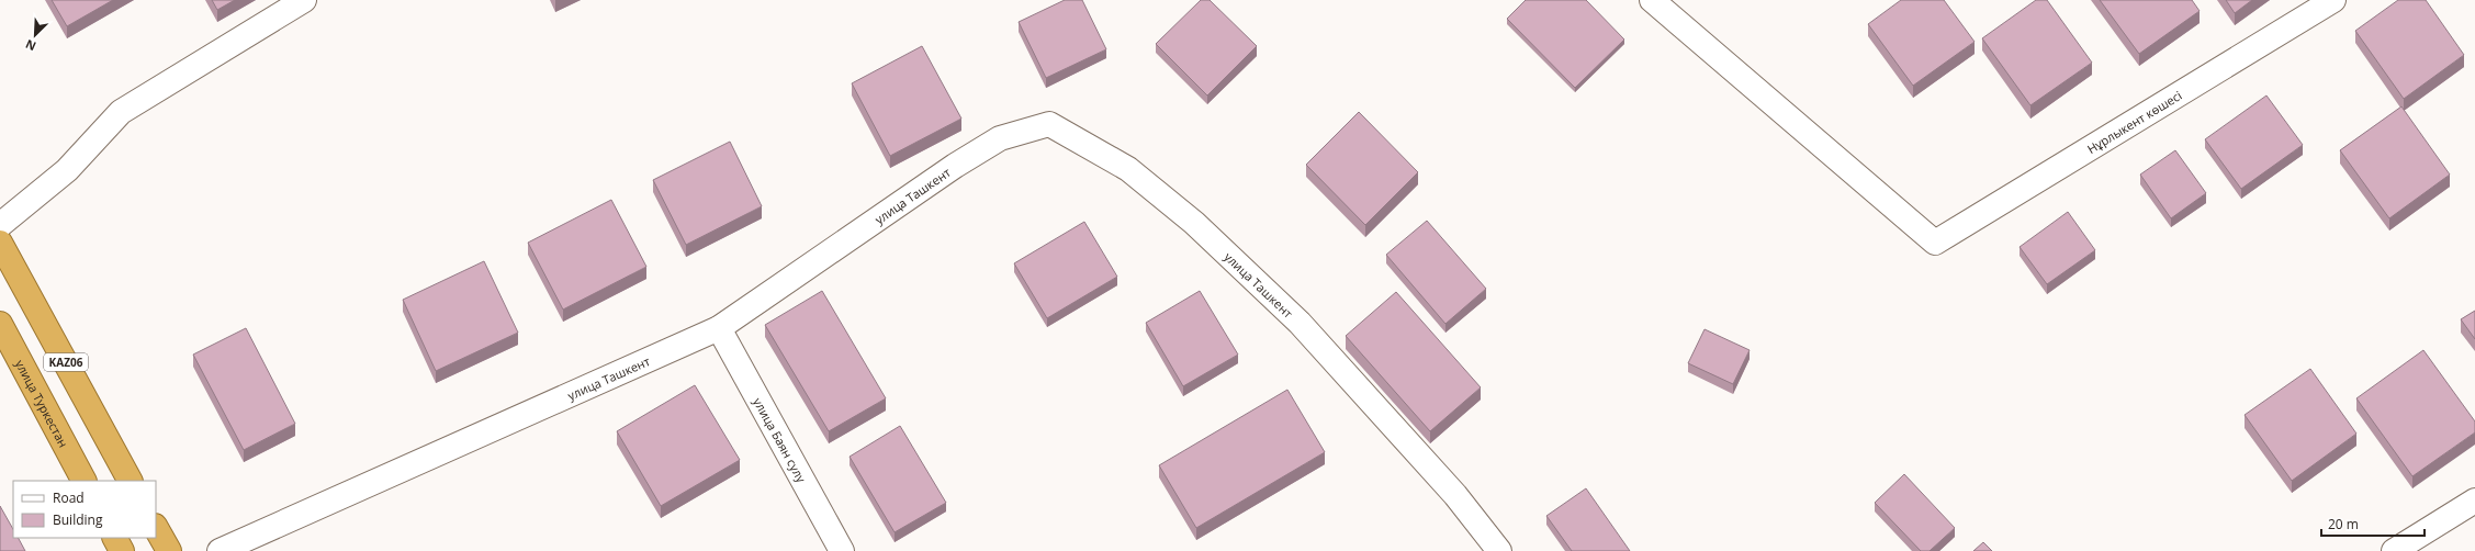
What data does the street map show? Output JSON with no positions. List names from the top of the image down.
{
  "streets": {
    "highway": ["KАZ06", "улица Туркестан"],
    "street": ["Нұрлыкент көшесі", "улица Ташкент", "улица Баян сулу"]
  },
  "crossings": [
    ["улица Ташкент", "улица Баян сулу"]
  ],
  "legend": ["Road", "Building"],
  "scale_bar": "20 m",
  "north": "bottom left"
}
